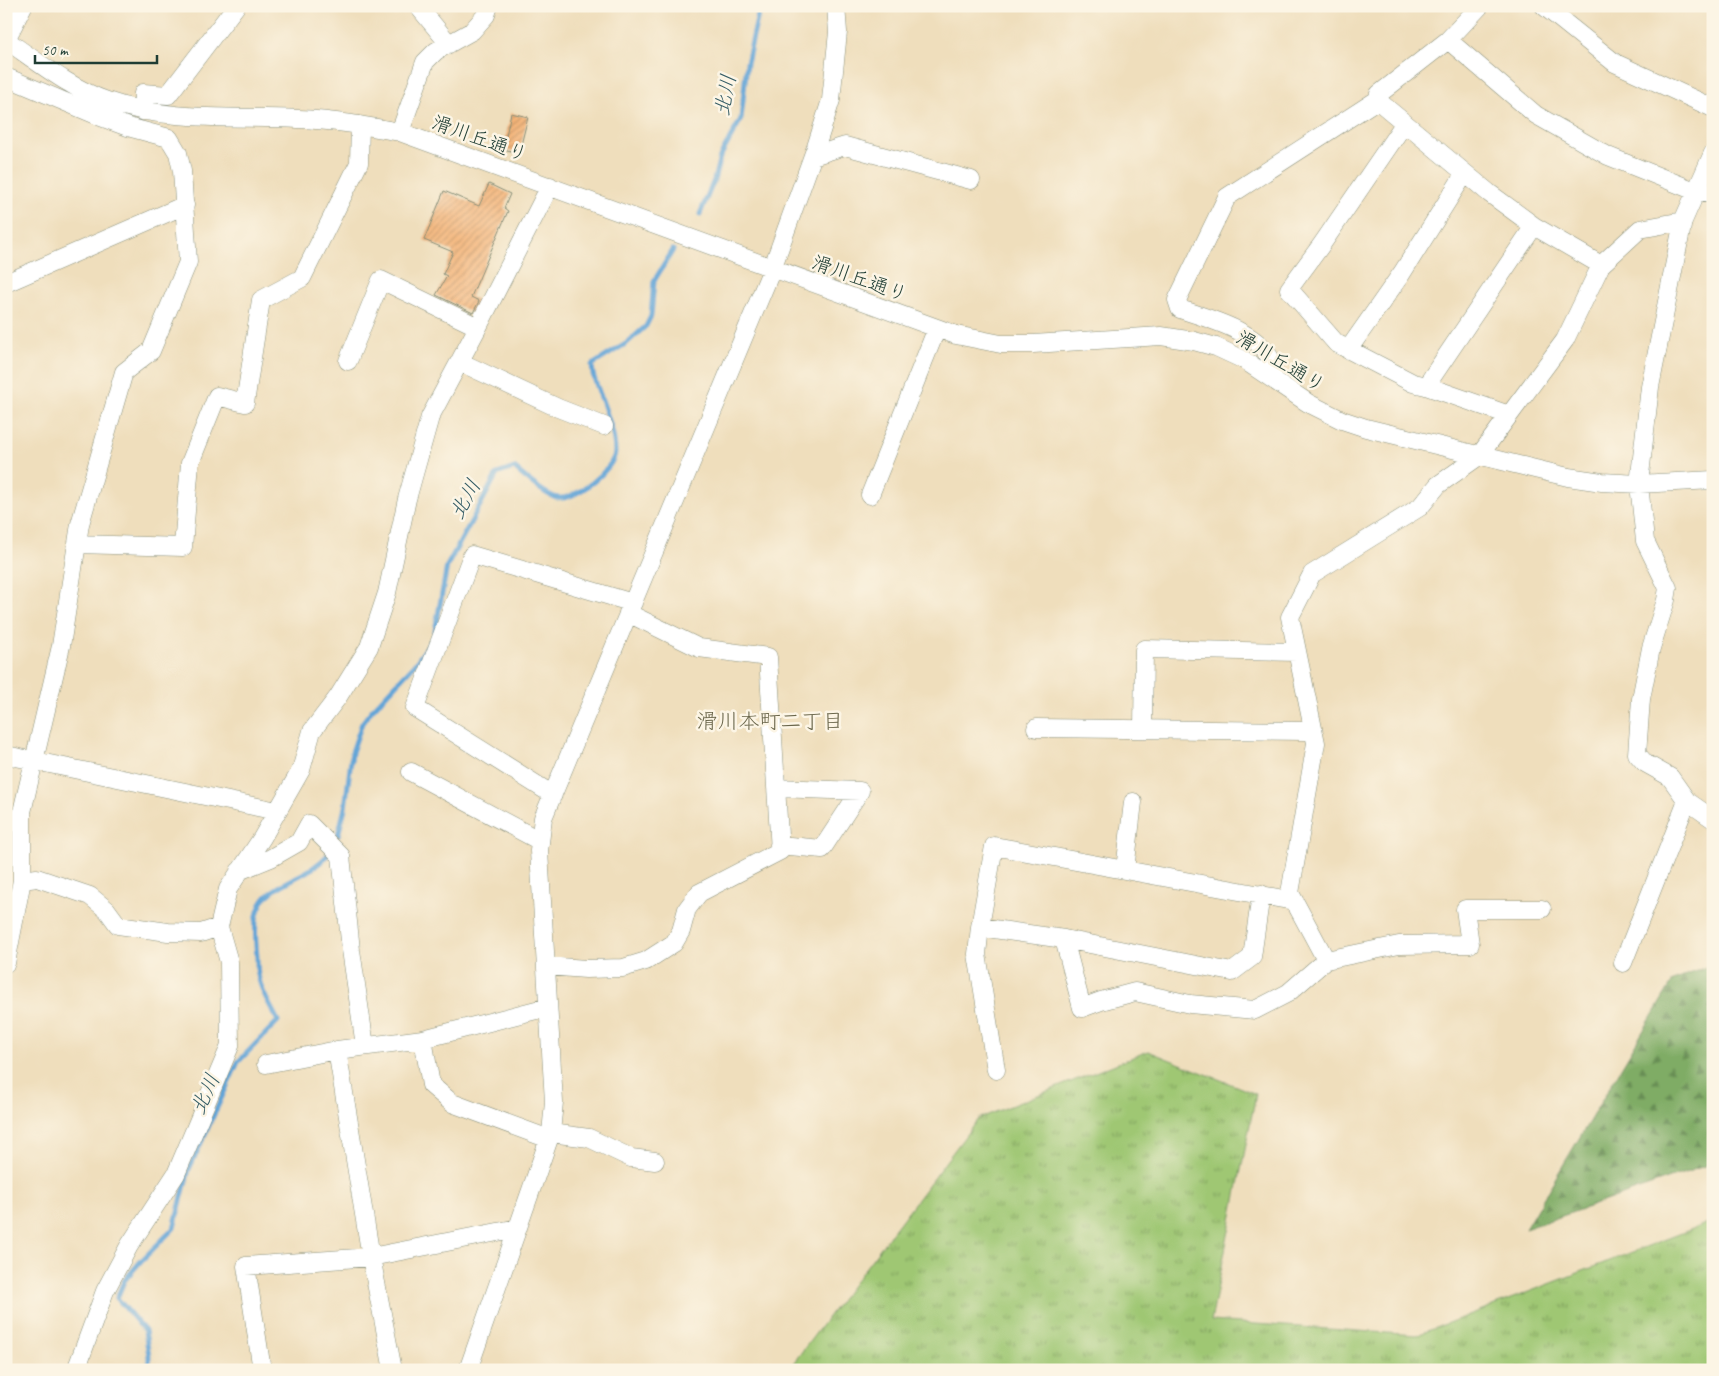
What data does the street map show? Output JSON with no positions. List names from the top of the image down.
{
  "streets": {
    "street": ["滑川丘通り"]
  },
  "districts": ["滑川本町二丁目"],
  "water": ["北川"],
  "scale_bar": "50 m"
}
